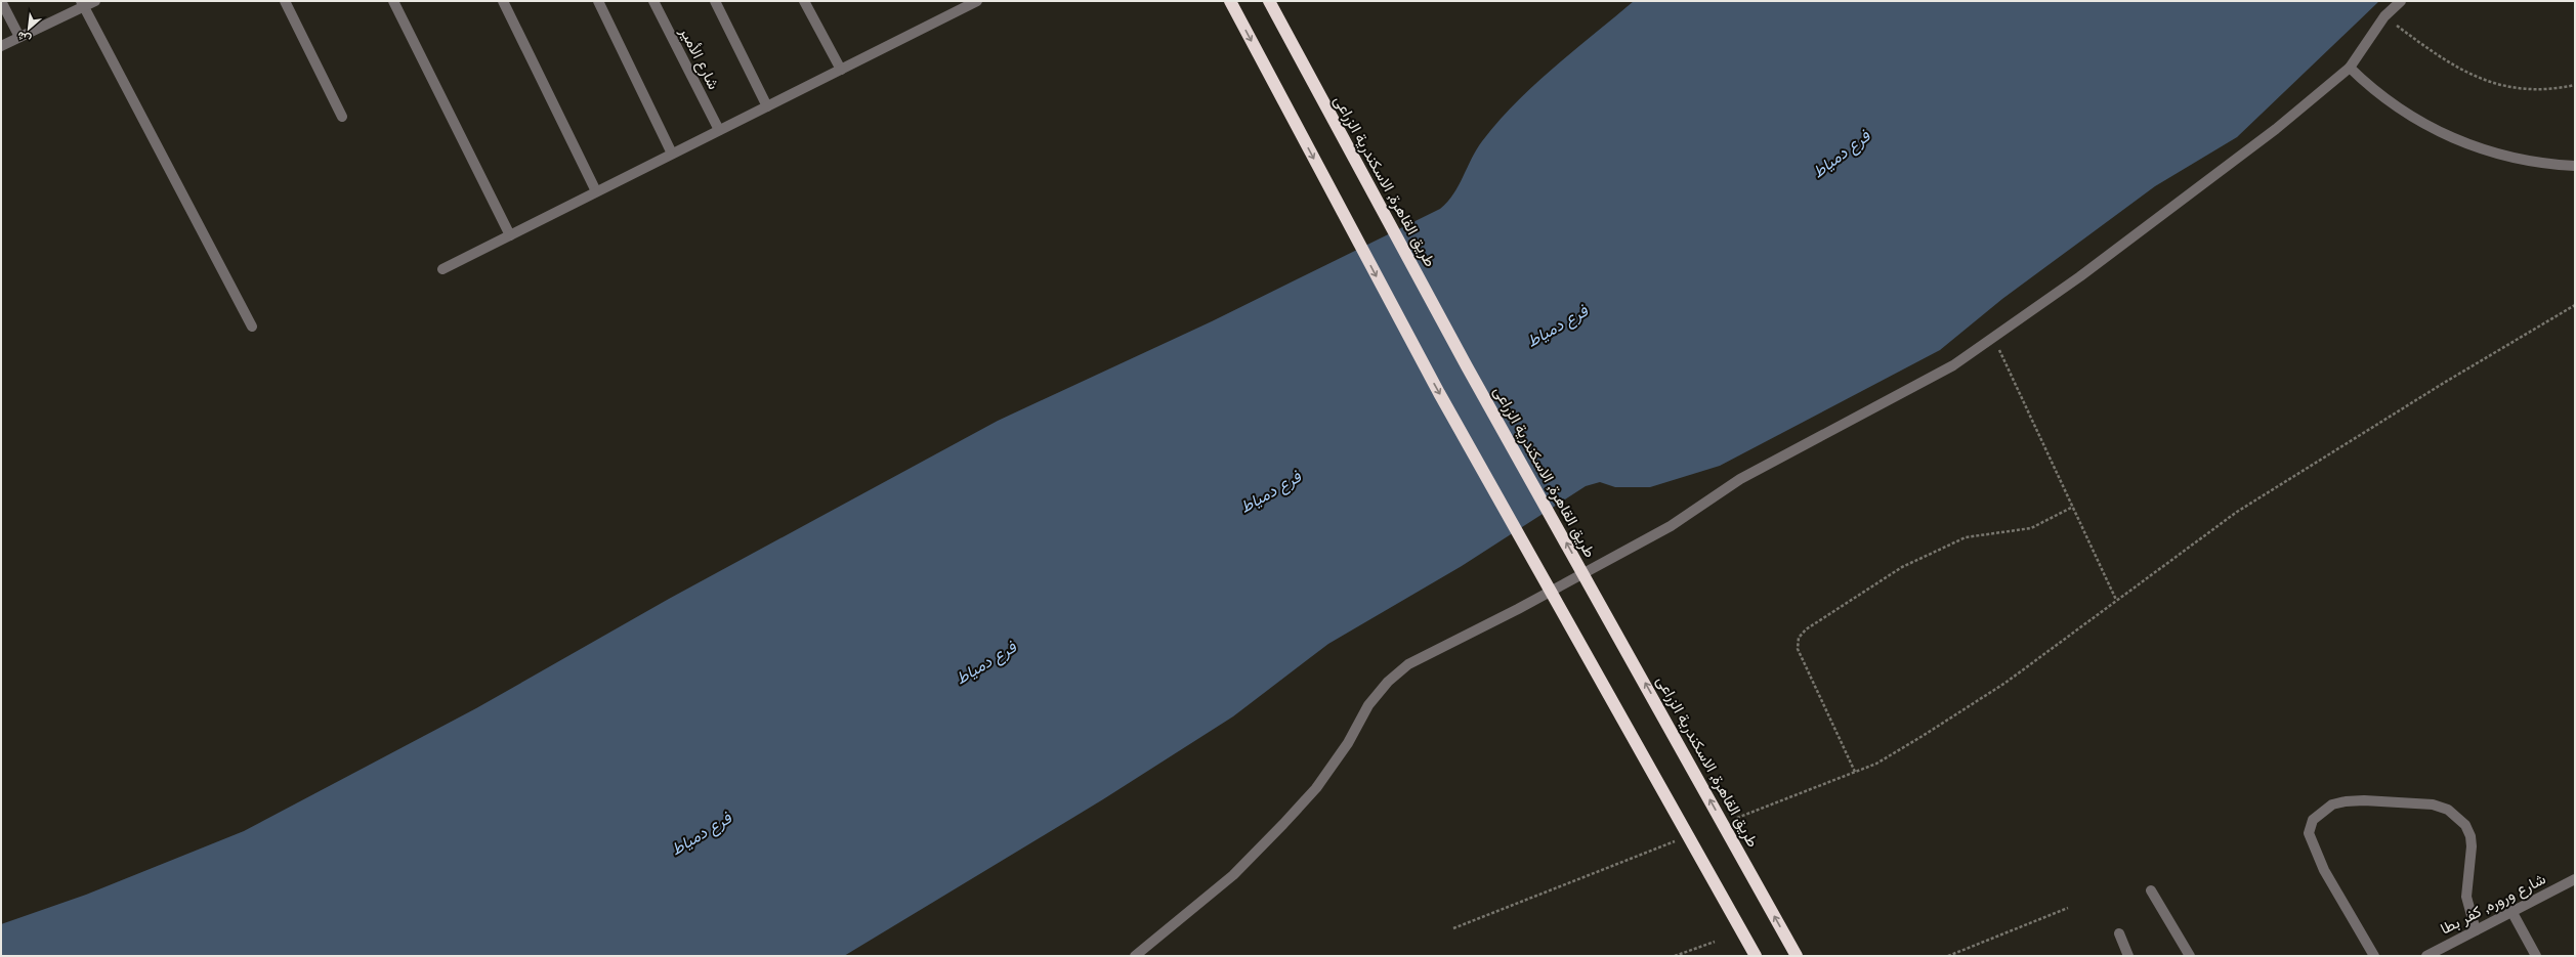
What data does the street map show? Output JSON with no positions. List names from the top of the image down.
{
  "streets": {
    "highway": ["طريق القاهرة, الاسكندرية الزراعى"],
    "street": ["شارع الأمير", "شارع وروره, كفر بطا"]
  },
  "water": ["فرع دمياط"],
  "north": "bottom left"
}
